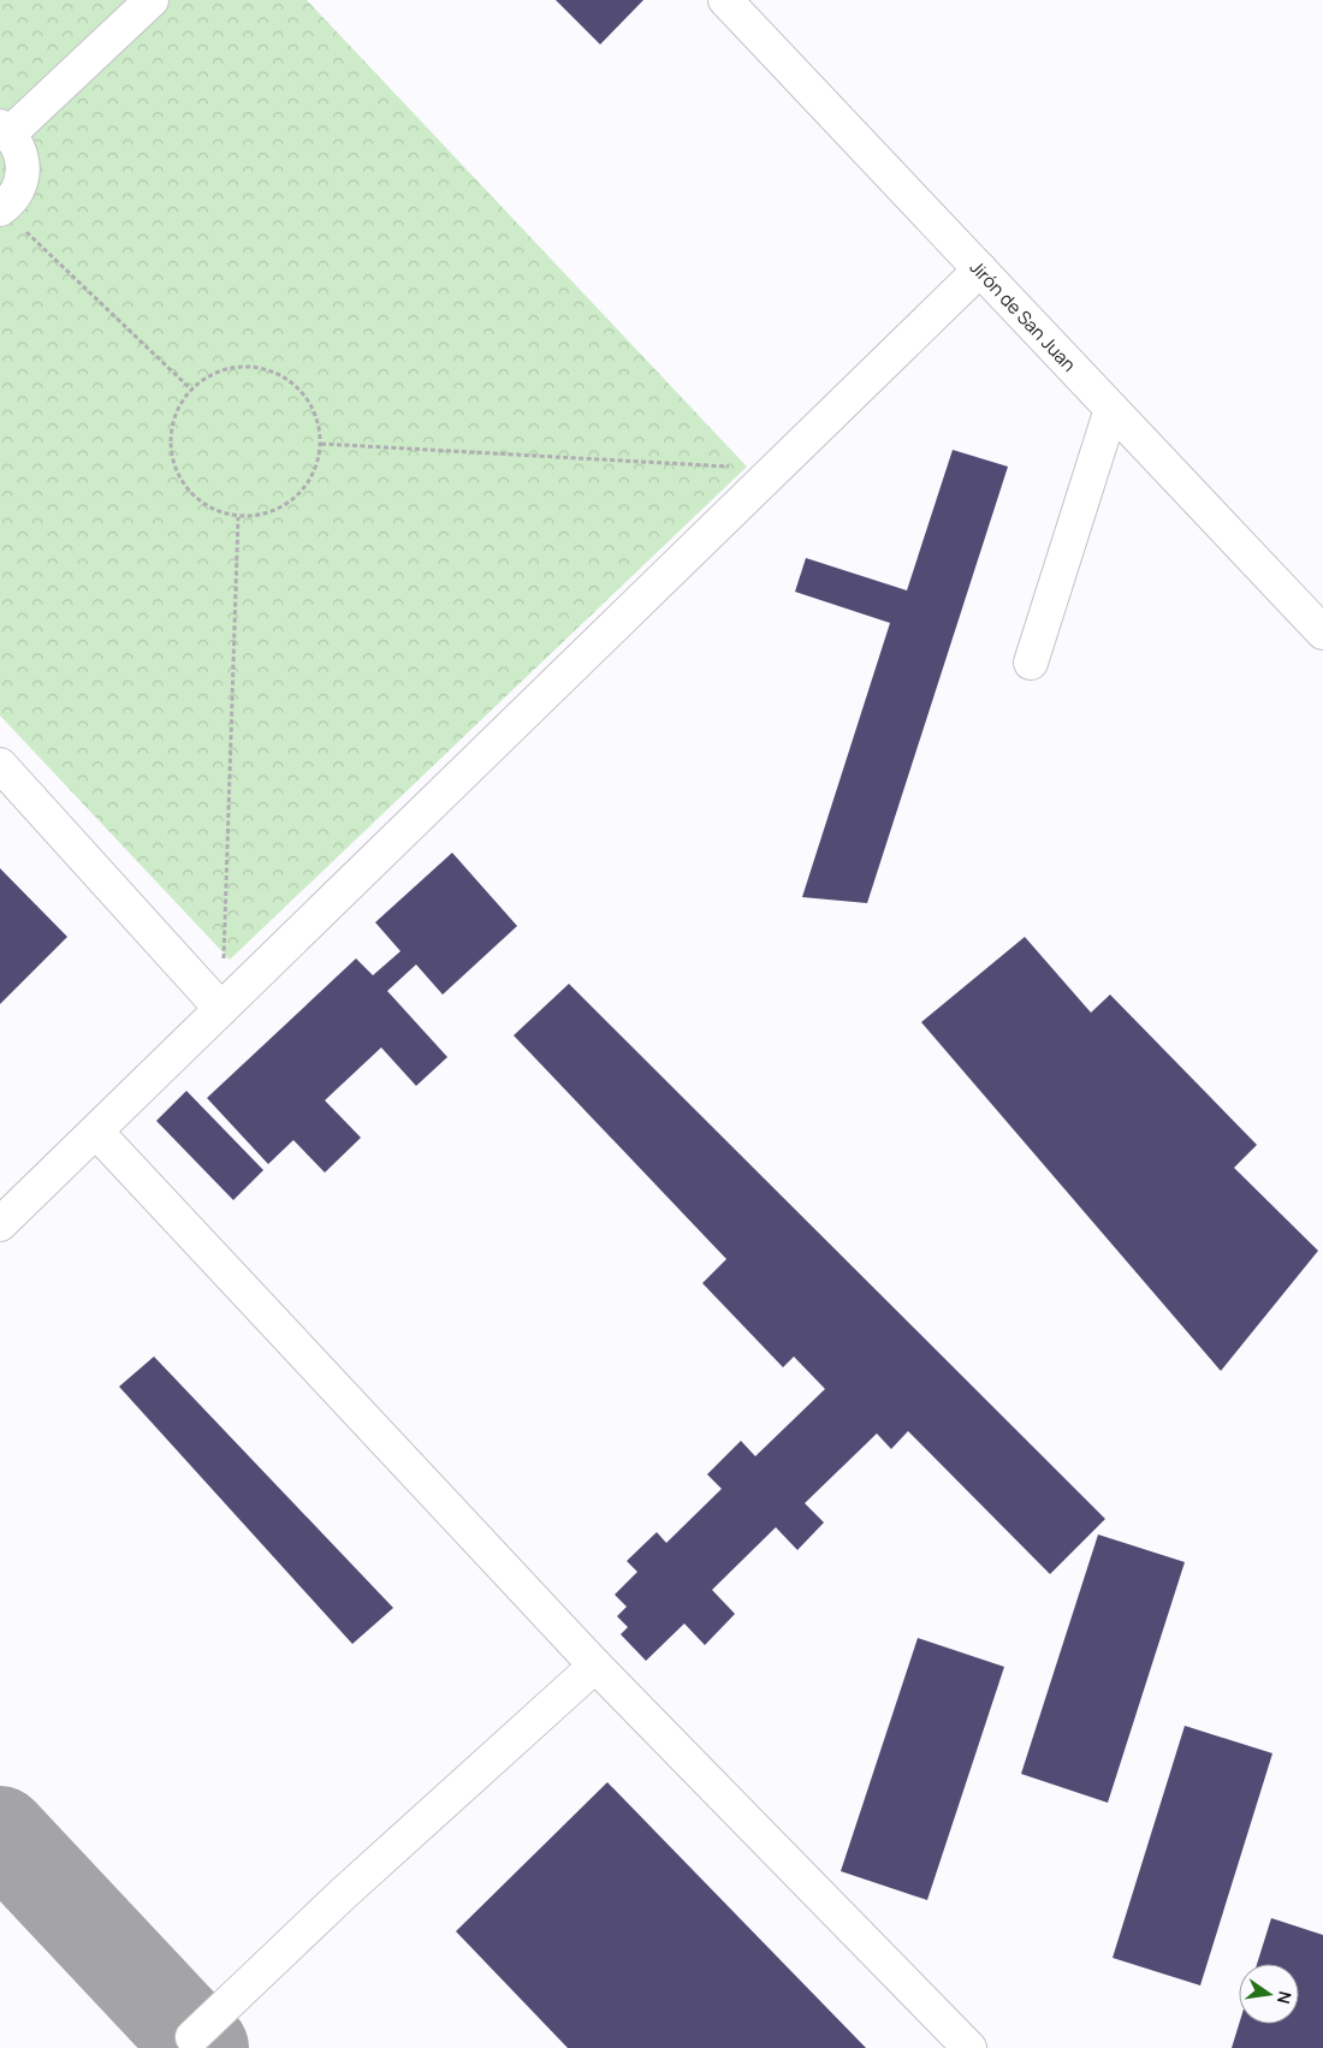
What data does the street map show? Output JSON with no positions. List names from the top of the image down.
{
  "streets": {
    "street": ["Jirón de San Juan"]
  },
  "north": "right"
}
